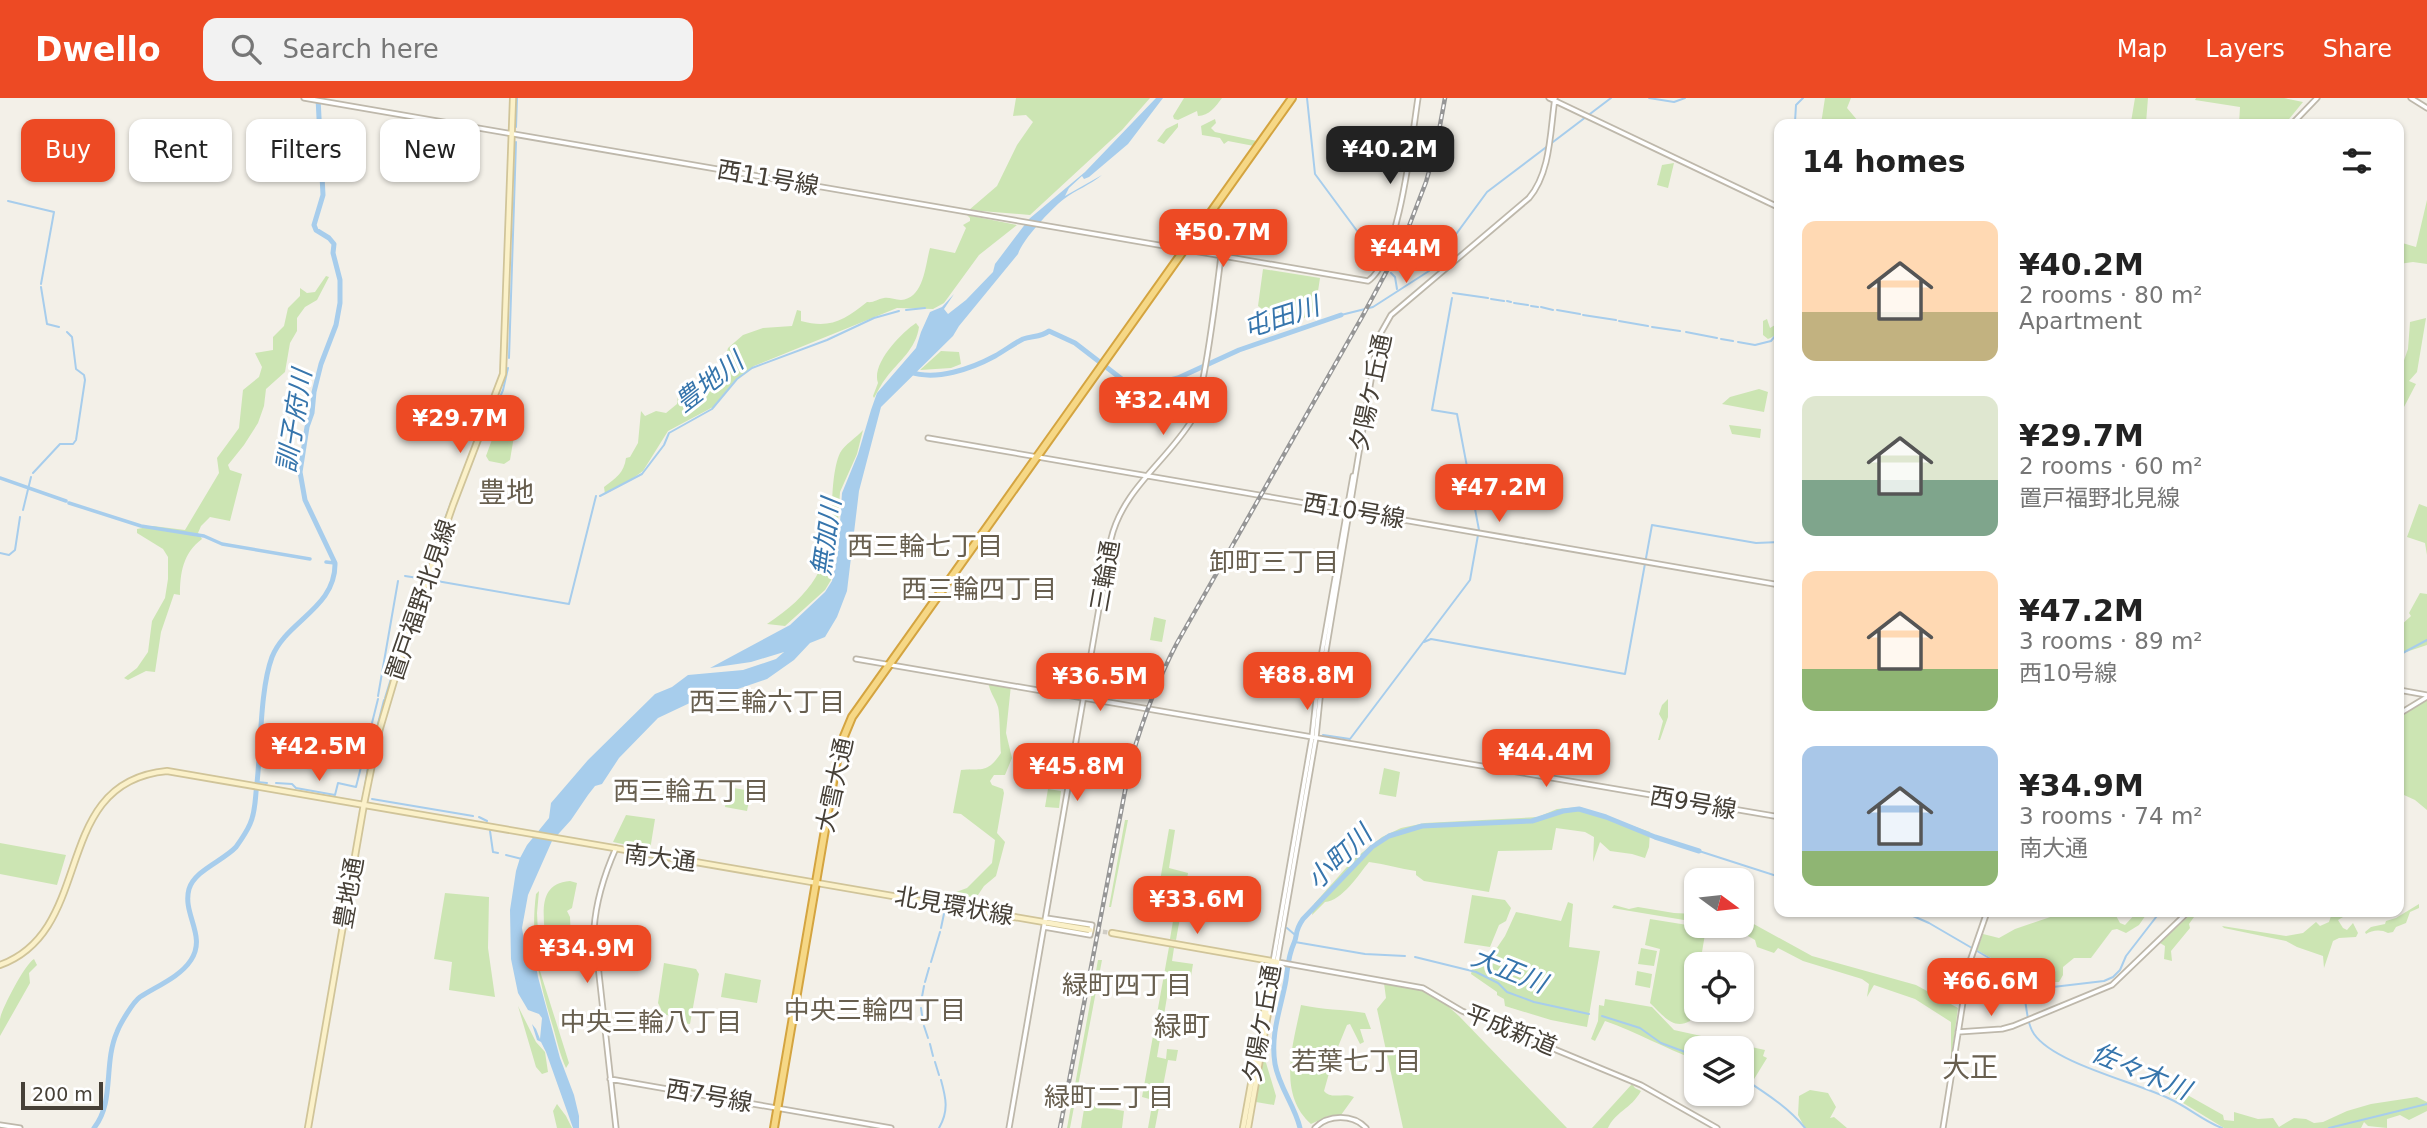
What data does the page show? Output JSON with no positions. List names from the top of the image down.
{
  "streets": {
    "highway": ["大雪大通"],
    "main road": [
      "夕陽ケ丘通",
      "置戸福野北見線",
      "南大通",
      "豊地通",
      "北見環状線"
    ],
    "street": [
      "西11号線",
      "西10号線",
      "三輪通",
      "西9号線",
      "平成新道",
      "西7号線"
    ]
  },
  "crossings": [
    ["西11号線", "三輪通"],
    ["西11号線", "置戸福野北見線"],
    ["西11号線", "大雪大通"],
    ["夕陽ケ丘通", "西10号線"],
    ["夕陽ケ丘通", "西9号線"],
    ["夕陽ケ丘通", "平成新道"],
    ["西10号線", "三輪通"],
    ["西10号線", "大雪大通"],
    ["三輪通", "西9号線"],
    ["三輪通", "北見環状線"],
    ["置戸福野北見線", "豊地通"],
    ["大雪大通", "西9号線"],
    ["大雪大通", "南大通"],
    ["大雪大通", "北見環状線"],
    ["大雪大通", "西7号線"],
    ["南大通", "北見環状線"],
    ["南大通", "西7号線"]
  ],
  "districts": [
    "豊地",
    "西三輪七丁目",
    "卸町三丁目",
    "西三輪四丁目",
    "西三輪六丁目",
    "西三輪五丁目",
    "緑町四丁目",
    "中央三輪四丁目",
    "中央三輪八丁目",
    "緑町",
    "若葉七丁目",
    "大正",
    "緑町二丁目"
  ],
  "water": [
    "屯田川",
    "豊地川",
    "訓子府川",
    "無加川",
    "小町川",
    "大正川",
    "佐々木川"
  ],
  "scale_bar": "200 m",
  "north": "right",
  "page": {
    "header": "Dwello",
    "search": "Search here",
    "nav": ["Map", "Layers", "Share"],
    "chip": [
      "Buy",
      "Rent",
      "Filters",
      "New"
    ],
    "heading": "14 homes",
    "price": [
      "¥40.2M",
      "¥50.7M",
      "¥44M",
      "¥32.4M",
      "¥29.7M",
      "¥47.2M",
      "¥88.8M",
      "¥36.5M",
      "¥42.5M",
      "¥44.4M",
      "¥45.8M",
      "¥33.6M",
      "¥34.9M",
      "¥66.6M"
    ],
    "list": [
      {
        "name": "¥40.2M",
        "note": "2 rooms · 80 m² · Apartment"
      },
      {
        "name": "¥29.7M",
        "note": "2 rooms · 60 m² · 置戸福野北見線"
      },
      {
        "name": "¥47.2M",
        "note": "3 rooms · 89 m² · 西10号線"
      },
      {
        "name": "¥34.9M",
        "note": "3 rooms · 74 m² · 南大通"
      }
    ],
    "scale": "200 m"
  }
}
